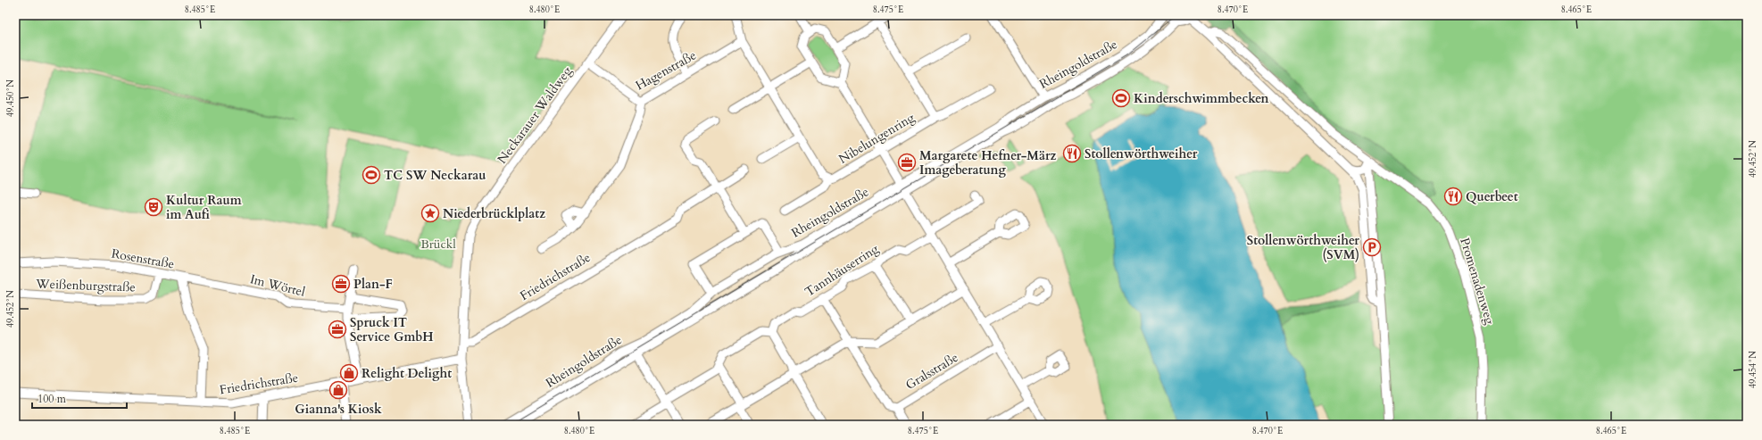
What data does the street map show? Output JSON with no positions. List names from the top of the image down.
{
  "streets": {
    "street": [
      "Rheingoldstraße",
      "Hagenstraße",
      "Neckarauer Waldweg",
      "Nibelungenring",
      "Rosenstraße",
      "Tannhäuserring",
      "Friedrichstraße",
      "Promenadenweg",
      "Weißenburgstraße",
      "Im Wörtel",
      "Gralsstraße"
    ]
  },
  "crossings": [
    ["Hagenstraße", "Neckarauer Waldweg"],
    ["Hagenstraße", "Nibelungenring"],
    ["Neckarauer Waldweg", "Friedrichstraße"],
    ["Rosenstraße", "Friedrichstraße"],
    ["Rosenstraße", "Weißenburgstraße"],
    ["Rosenstraße", "Im Wörtel"]
  ],
  "parks": ["Brückl"],
  "places": {
    "sports": ["Kinderschwimmbecken", "TC SW Neckarau"],
    "restaurant": ["Stollenwörthweiher", "Querbeet"],
    "office": ["Margarete Hefner-März Imageberatung", "Plan-F", "Spruck IT Service GmbH"],
    "theatre": ["Kultur Raum im Aufi"],
    "place": ["Niederbrücklplatz"],
    "parking": ["Stollenwörthweiher (SVM)"],
    "shop": ["Relight Delight", "Gianna's Kiosk"]
  },
  "scale_bar": "100 m",
  "coordinates": [
    "8.485°E",
    "8.480°E",
    "8.475°E",
    "8.470°E",
    "8.465°E",
    "49.450°N",
    "49.452°N",
    "49.454°N"
  ]
}
